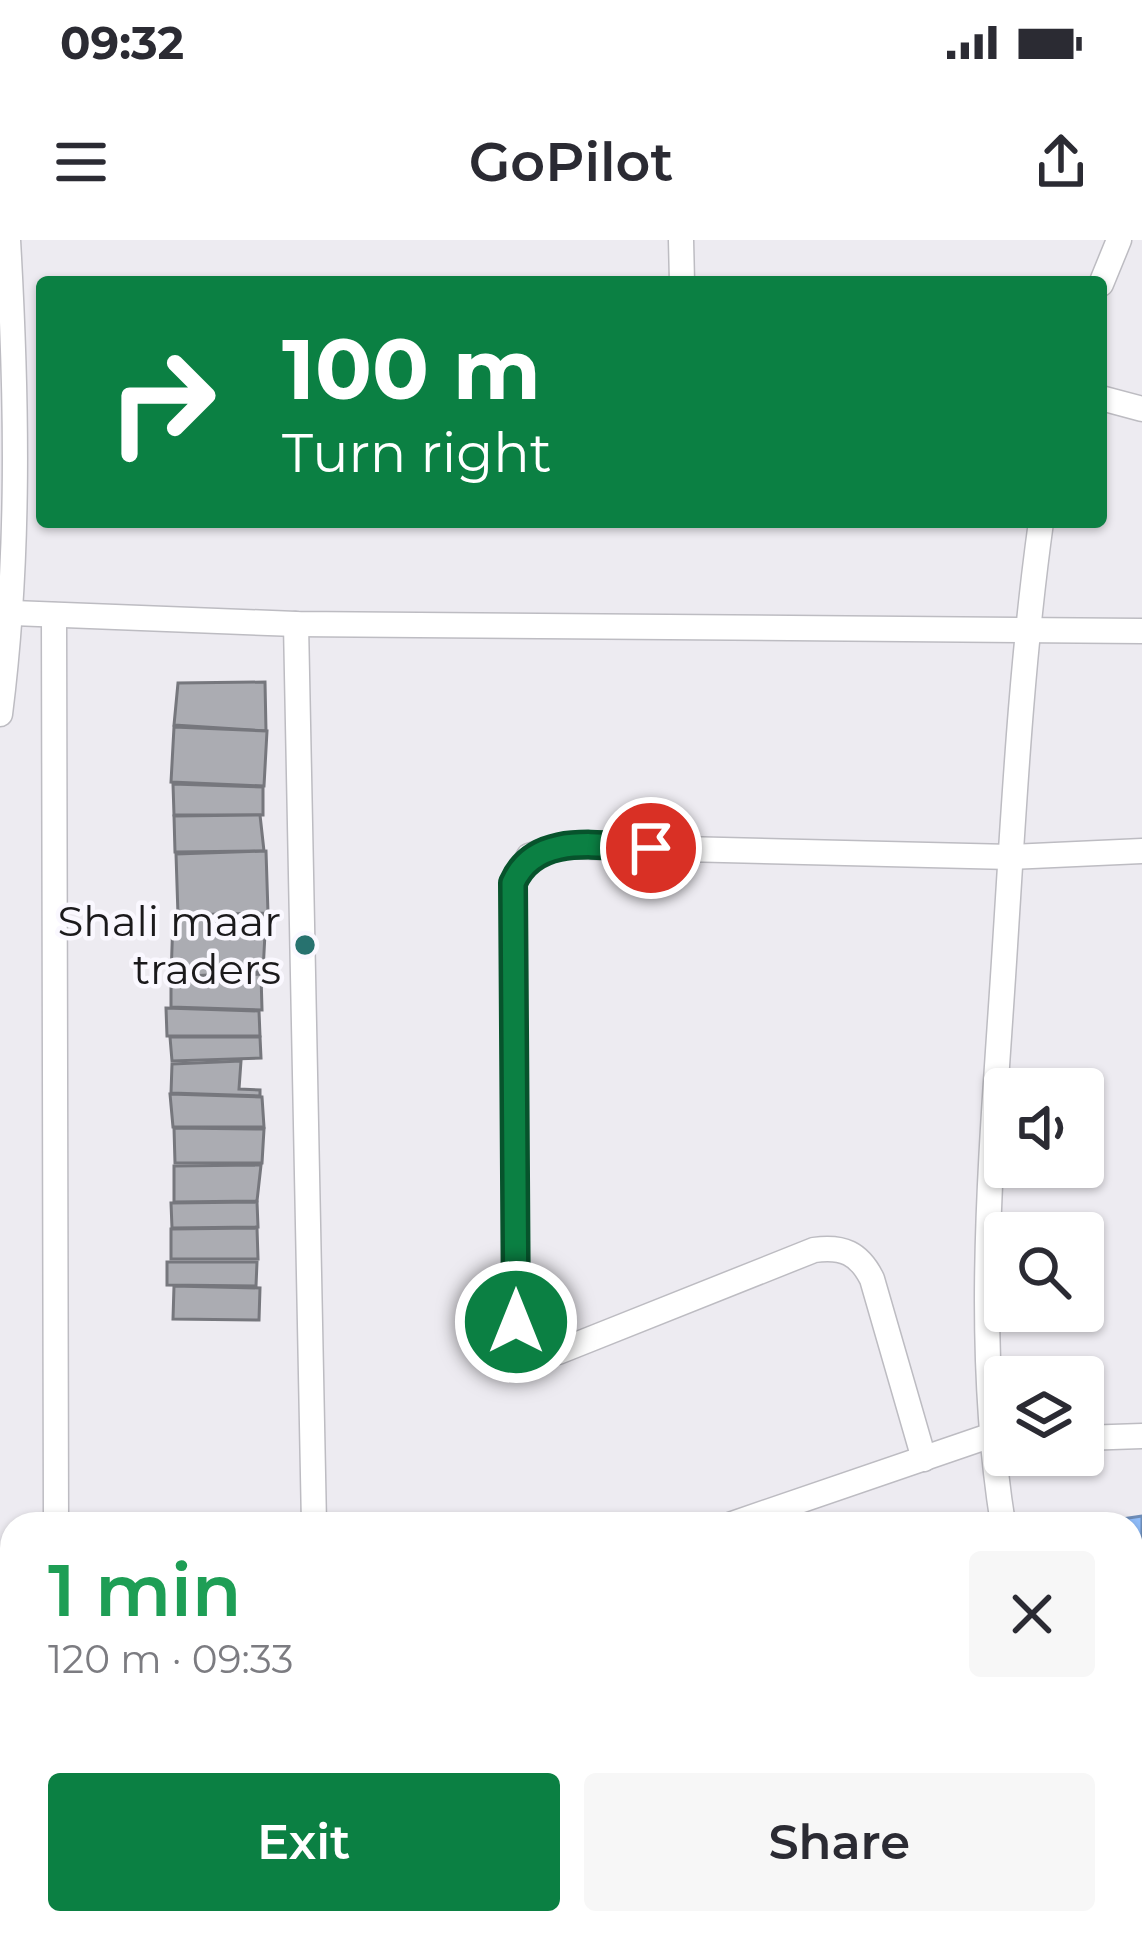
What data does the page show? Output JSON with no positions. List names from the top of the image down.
{
  "places": ["Shali maar traders"],
  "page": {
    "status": "09:32",
    "header": "GoPilot",
    "turn": ["100 m", "Turn right"],
    "heading": ["1 min", "120 m · 09:33"],
    "buttons": ["Exit", "Share"]
  }
}
